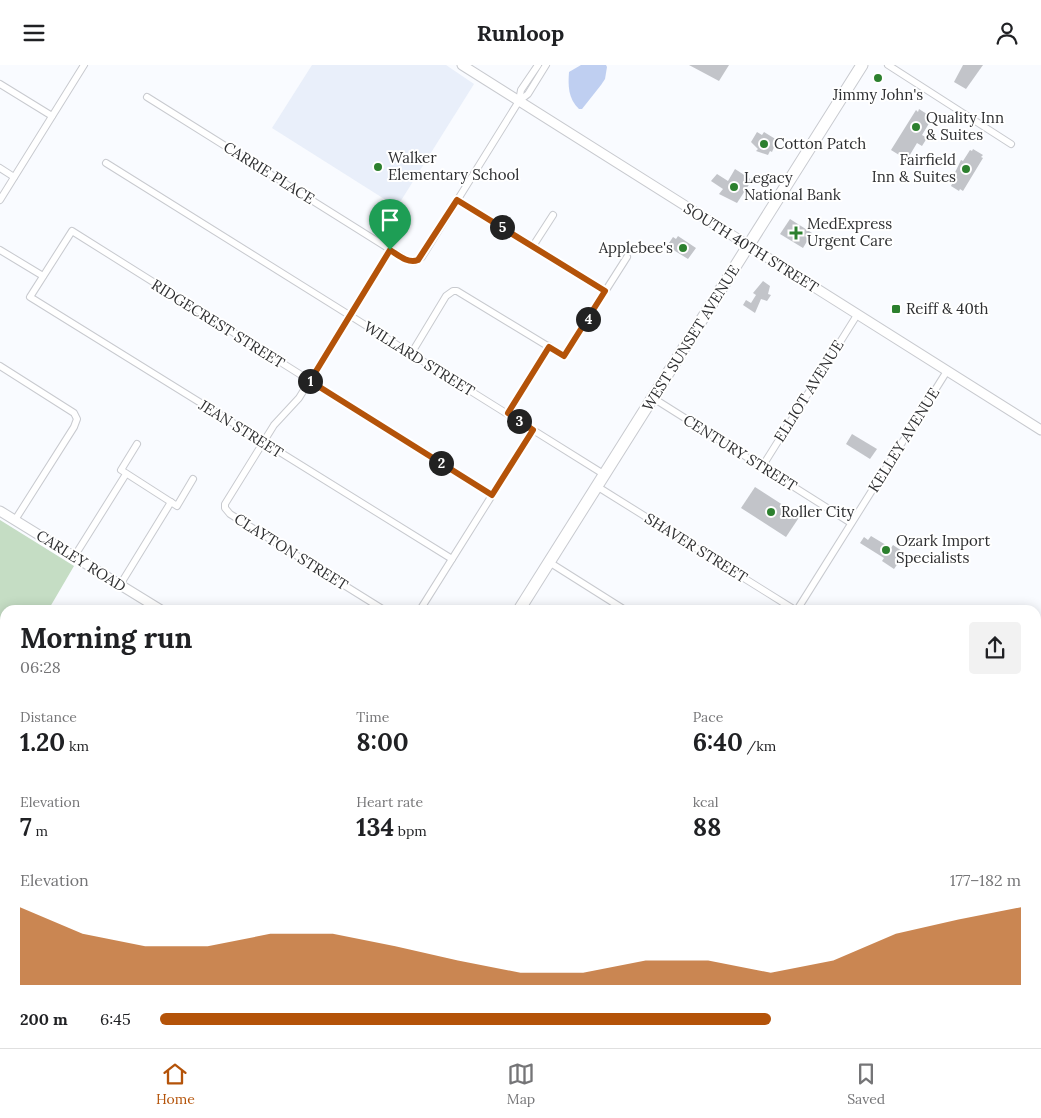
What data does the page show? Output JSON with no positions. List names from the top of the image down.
{
  "streets": {
    "highway": ["WEST SUNSET AVENUE"],
    "street": [
      "CARRIE PLACE",
      "SOUTH 40TH STREET",
      "RIDGECREST STREET",
      "WILLARD STREET",
      "ELLIOT AVENUE",
      "JEAN STREET",
      "KELLEY AVENUE",
      "CENTURY STREET",
      "SHAVER STREET",
      "CLAYTON STREET",
      "CARLEY ROAD"
    ]
  },
  "crossings": [
    ["SOUTH 40TH STREET", "WEST SUNSET AVENUE"],
    ["SOUTH 40TH STREET", "ELLIOT AVENUE"],
    ["SOUTH 40TH STREET", "KELLEY AVENUE"],
    ["RIDGECREST STREET", "JEAN STREET"],
    ["WEST SUNSET AVENUE", "WILLARD STREET"],
    ["WEST SUNSET AVENUE", "CENTURY STREET"],
    ["WEST SUNSET AVENUE", "SHAVER STREET"],
    ["ELLIOT AVENUE", "CENTURY STREET"],
    ["JEAN STREET", "CLAYTON STREET"],
    ["KELLEY AVENUE", "CENTURY STREET"]
  ],
  "places": {
    "other": [
      "Jimmy John's",
      "Quality Inn & Suites",
      "Cotton Patch",
      "Walker Elementary School",
      "Fairfield Inn & Suites",
      "Legacy National Bank",
      "Applebee's",
      "Roller City",
      "Ozark Import Specialists"
    ],
    "health": ["MedExpress Urgent Care"],
    "transit": ["Reiff & 40th"]
  },
  "page": {
    "header": "Runloop",
    "pins": [
      "5",
      "4",
      "1",
      "3",
      "2"
    ],
    "heading": ["Morning run", "06:28"],
    "stats": [
      ["Distance", "1.20 km"],
      ["Time", "8:00"],
      ["Pace", "6:40 /km"],
      ["Elevation", "7 m"],
      ["Heart rate", "134 bpm"],
      ["kcal", "88"]
    ],
    "chart": ["Elevation", "177–182 m"],
    "list": [
      {
        "name": "200 m",
        "note": "6:45"
      }
    ],
    "tabs": ["Home", "Map", "Saved"]
  }
}
